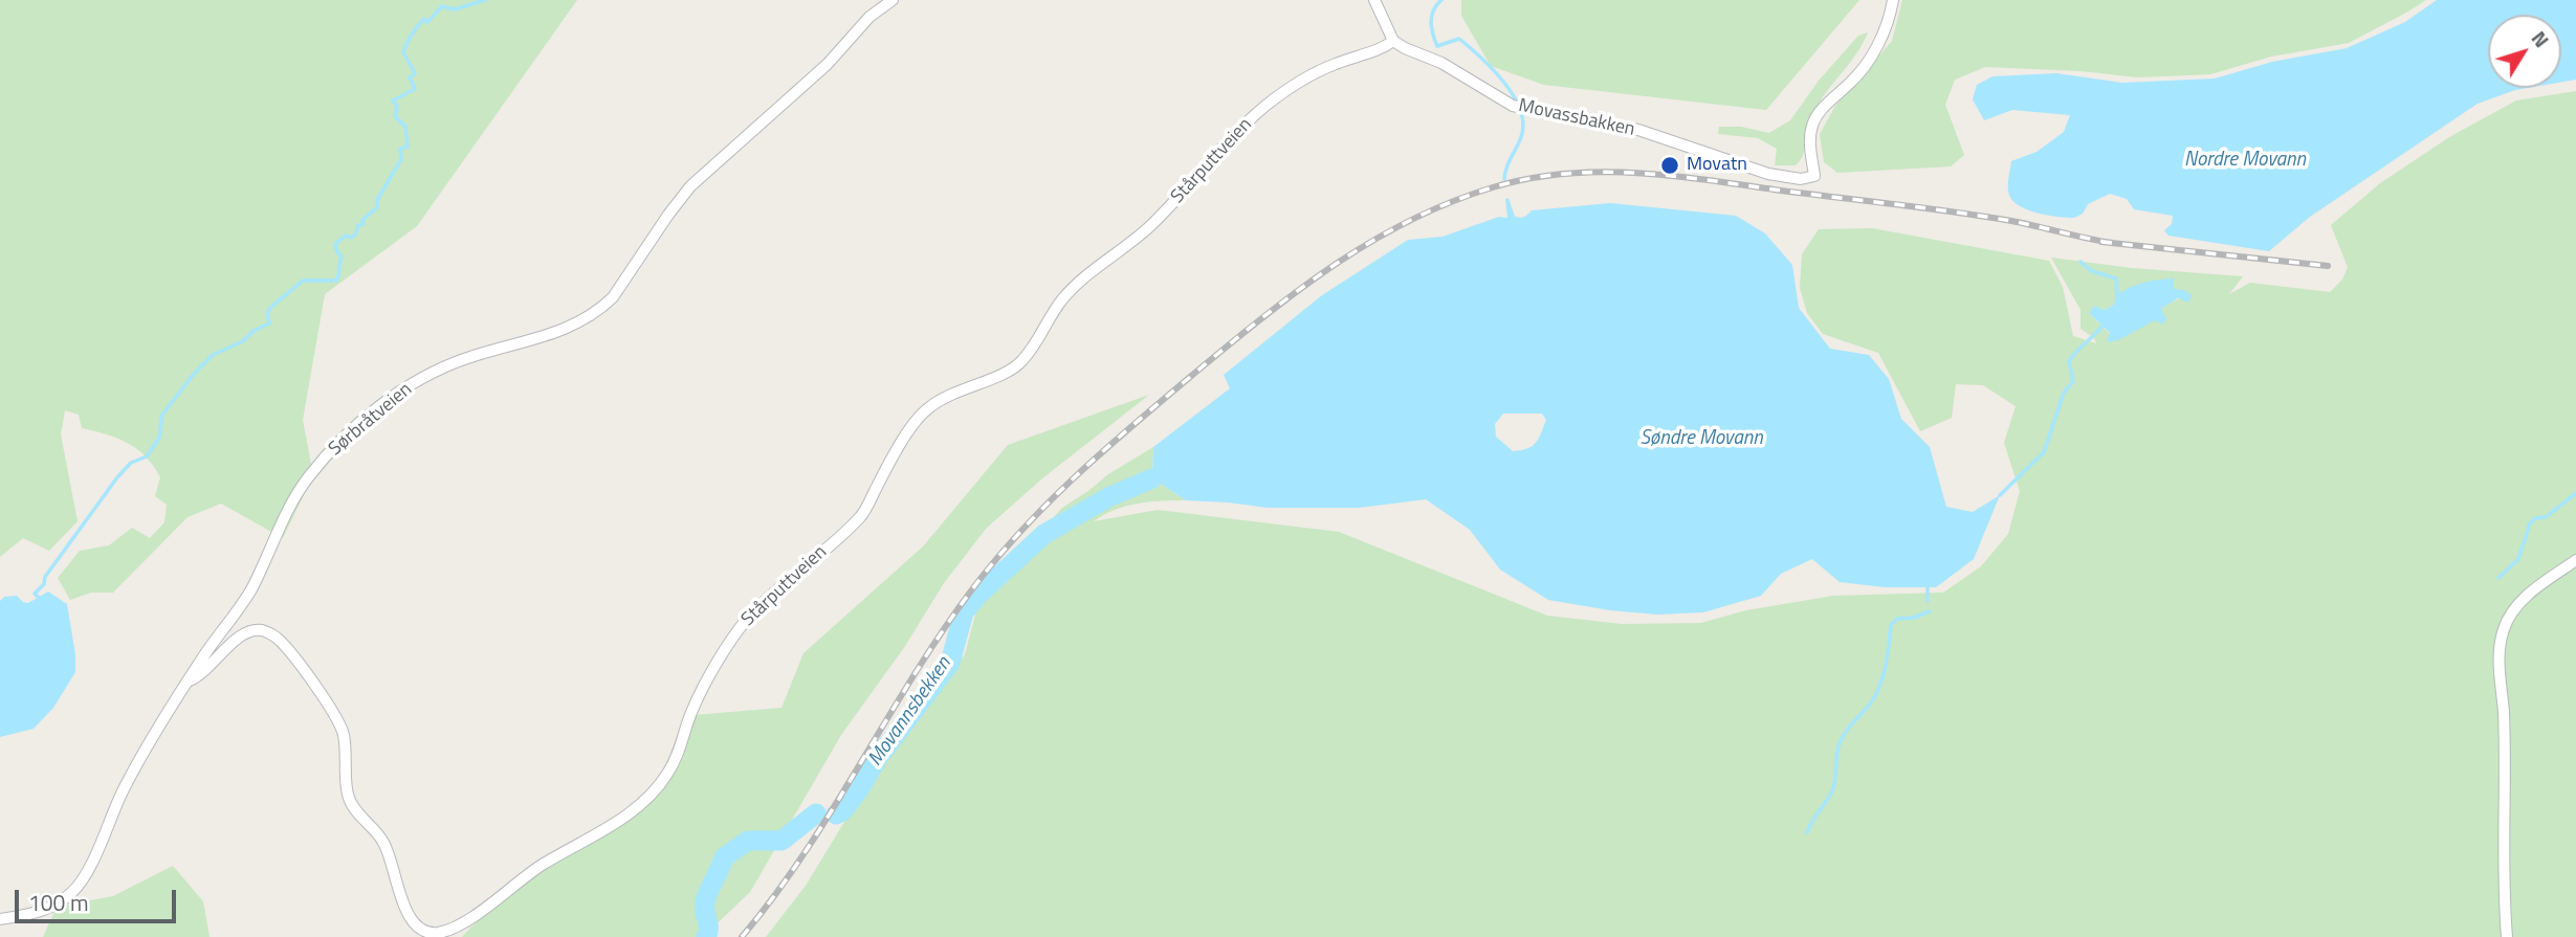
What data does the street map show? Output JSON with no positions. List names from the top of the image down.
{
  "streets": {
    "street": ["Movassbakken", "Stårputtveien", "Sørbråtveien"]
  },
  "crossings": [
    ["Movassbakken", "Stårputtveien"],
    ["Stårputtveien", "Sørbråtveien"]
  ],
  "water": ["Nordre Movann", "Søndre Movann", "Movannsbekken"],
  "places": ["Movatn"],
  "scale_bar": "100 m",
  "north": "top right"
}
